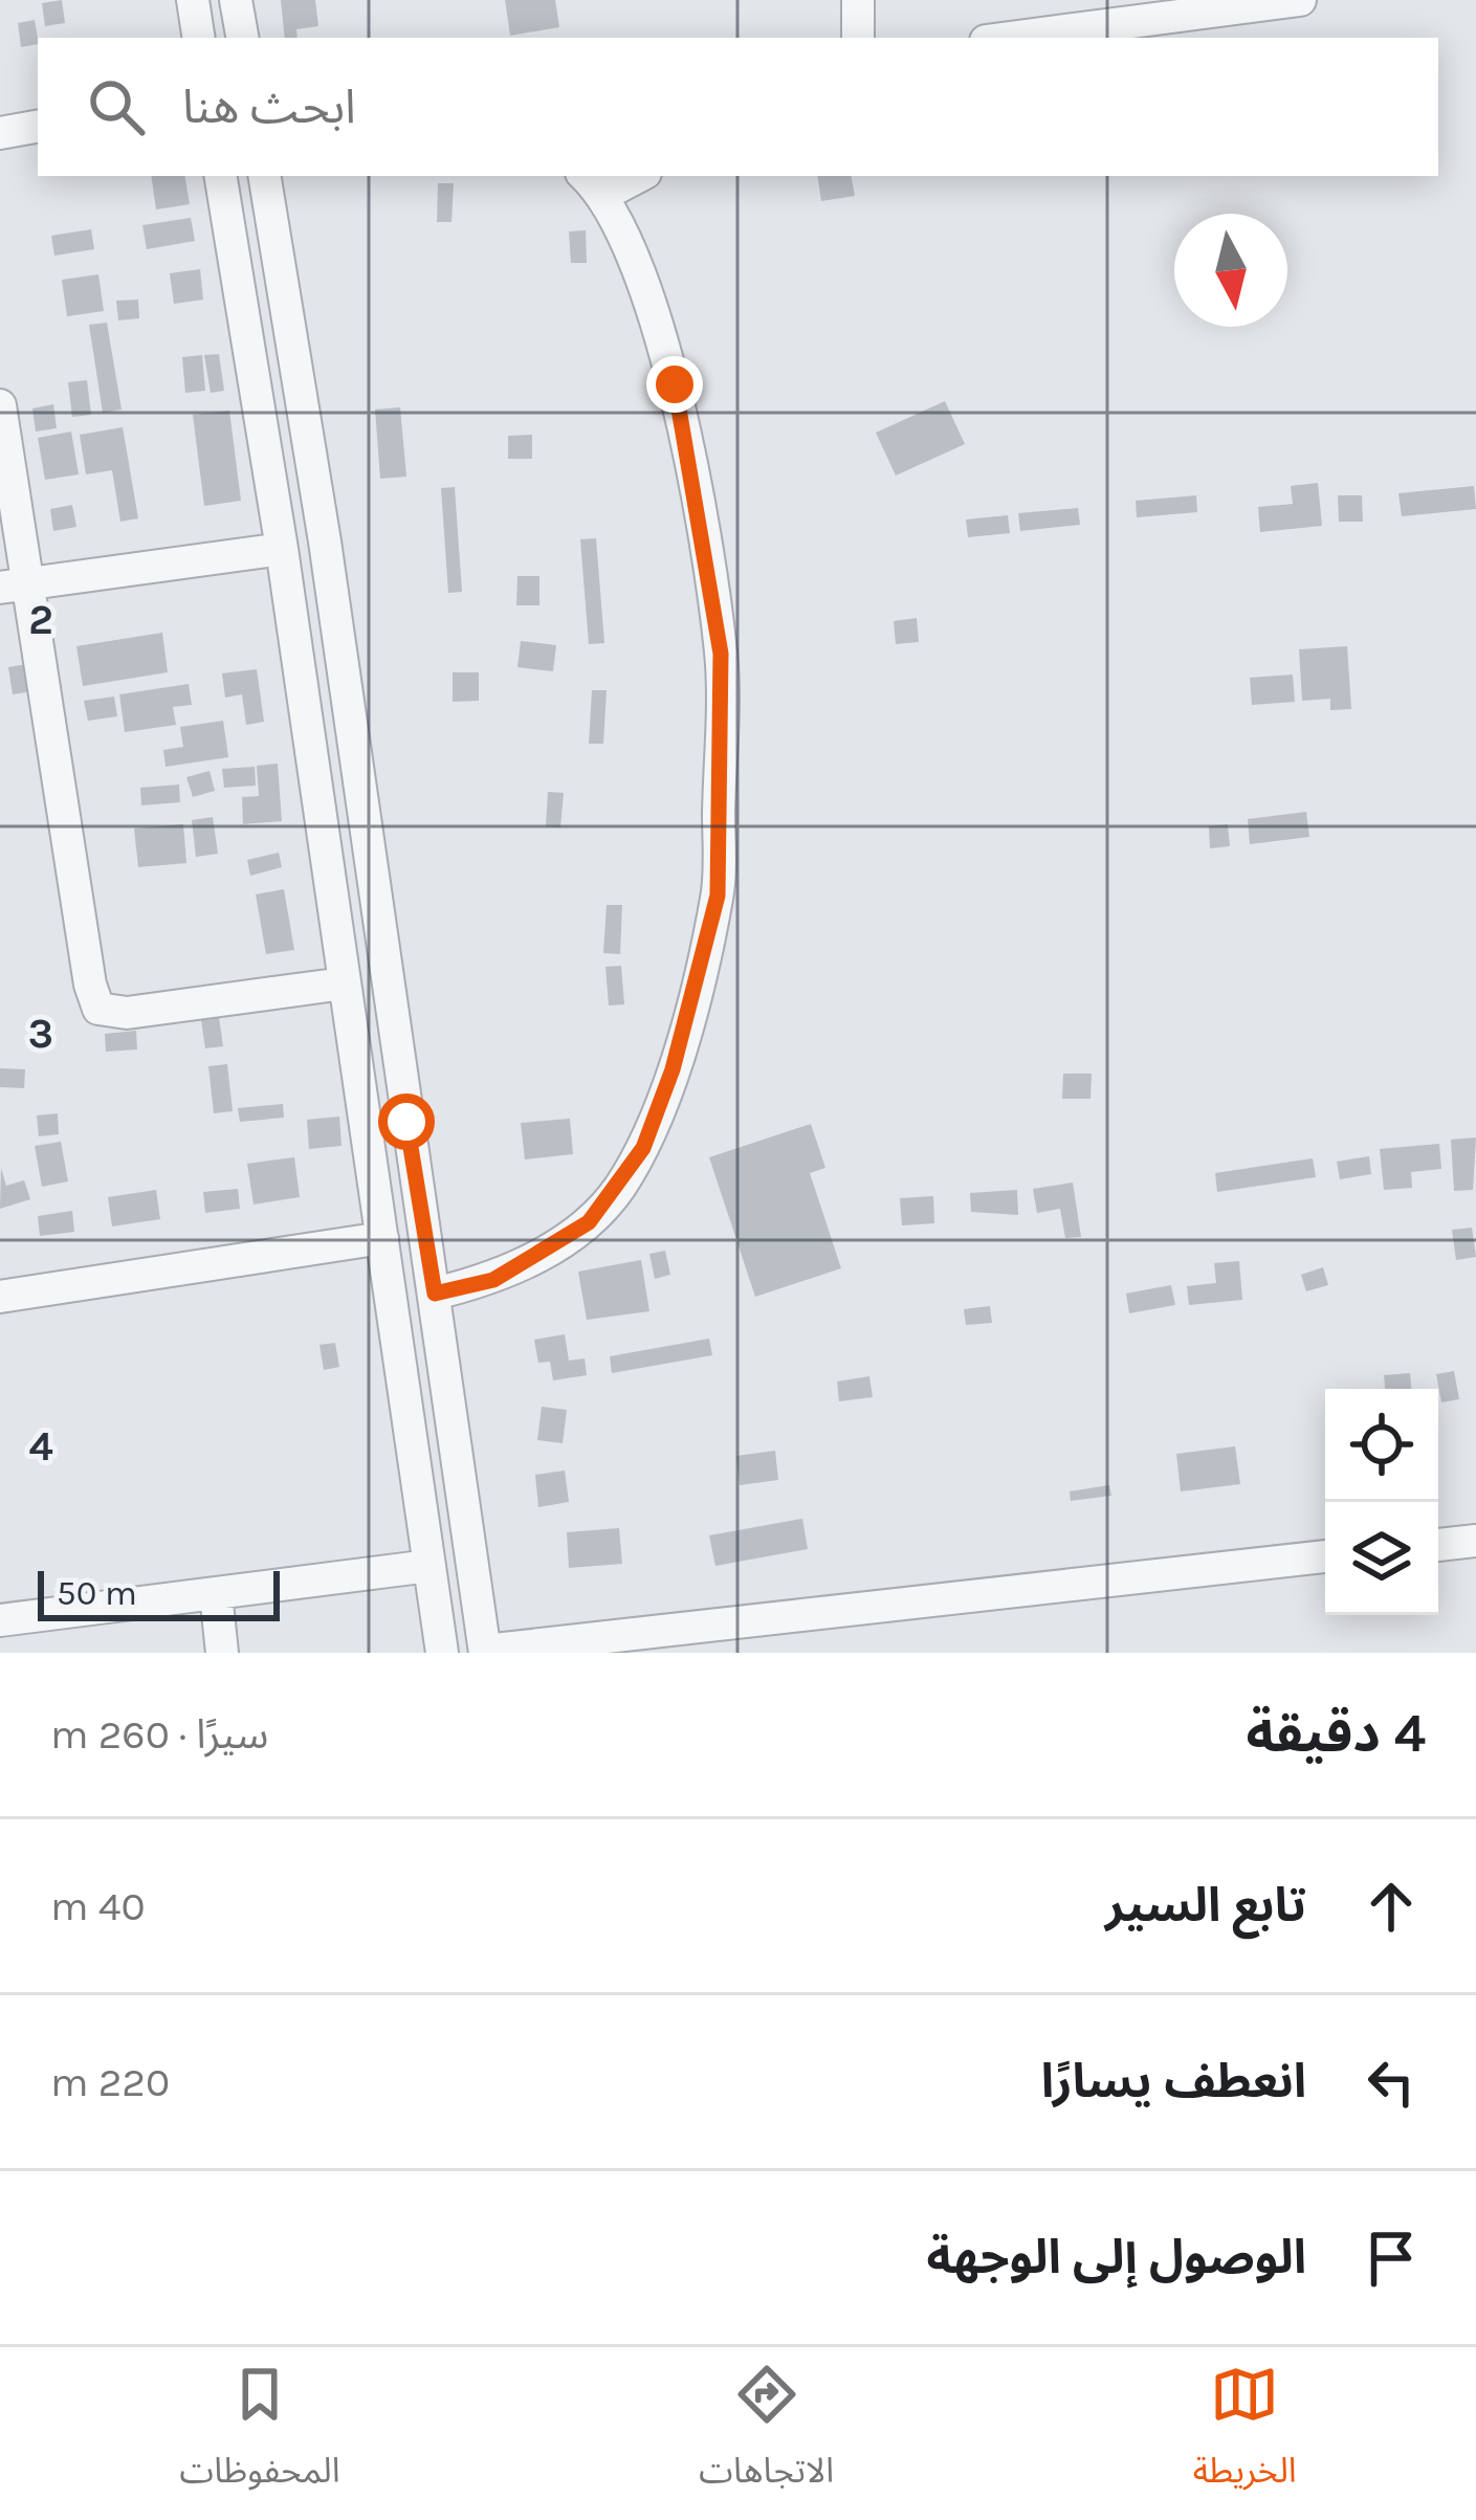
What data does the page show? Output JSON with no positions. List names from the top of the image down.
{
  "scale_bar": "50 m",
  "north": "bottom",
  "page": {
    "search": "ابحث هنا",
    "scale": "50 m",
    "heading": ["4 دقيقة", "سيرًا · 260 m"],
    "list": [
      ["تابع السير", "40 m"],
      ["انعطف يسارًا", "220 m"],
      "الوصول إلى الوجهة"
    ],
    "nav": ["الخريطة", "الاتجاهات", "المحفوظات"]
  },
  "grid": {
    "rows": ["2", "3", "4"]
  }
}
